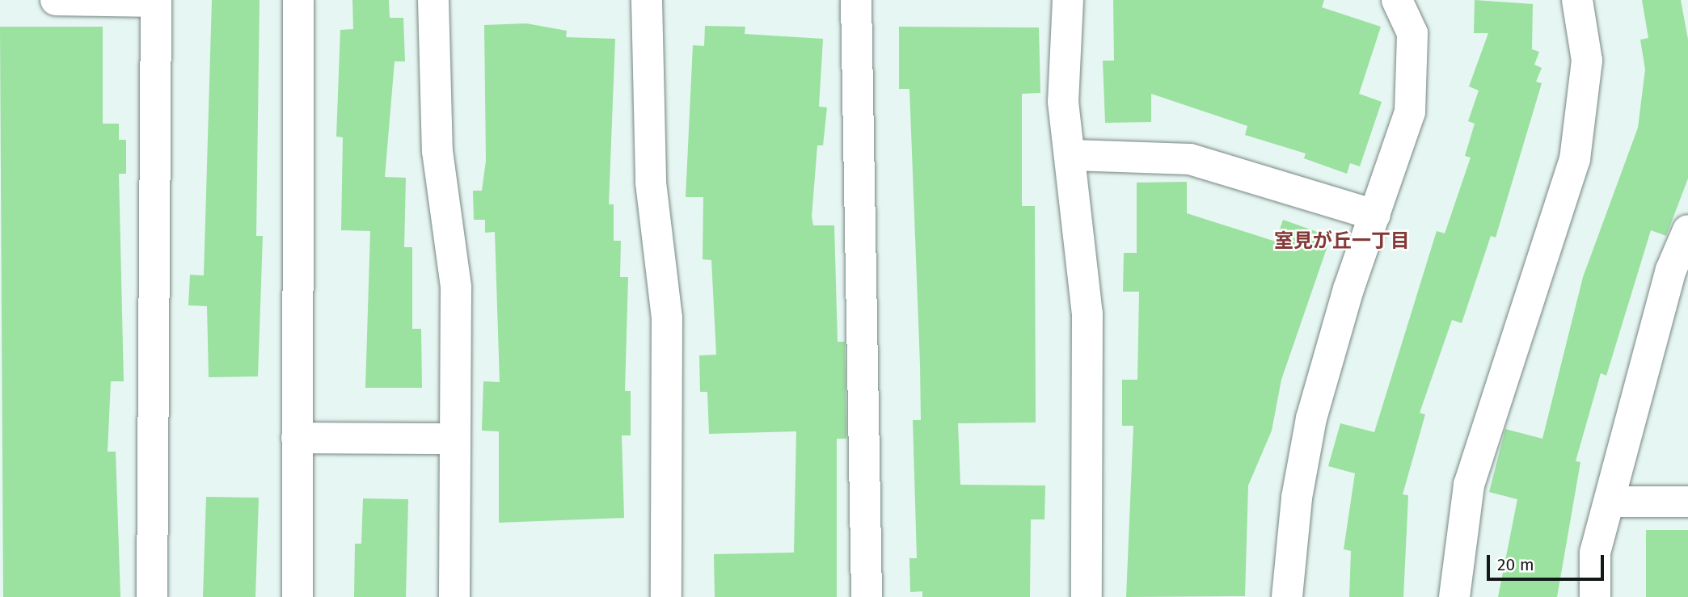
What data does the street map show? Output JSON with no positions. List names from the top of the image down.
{
  "districts": ["室見が丘一丁目"],
  "scale_bar": "20 m"
}
